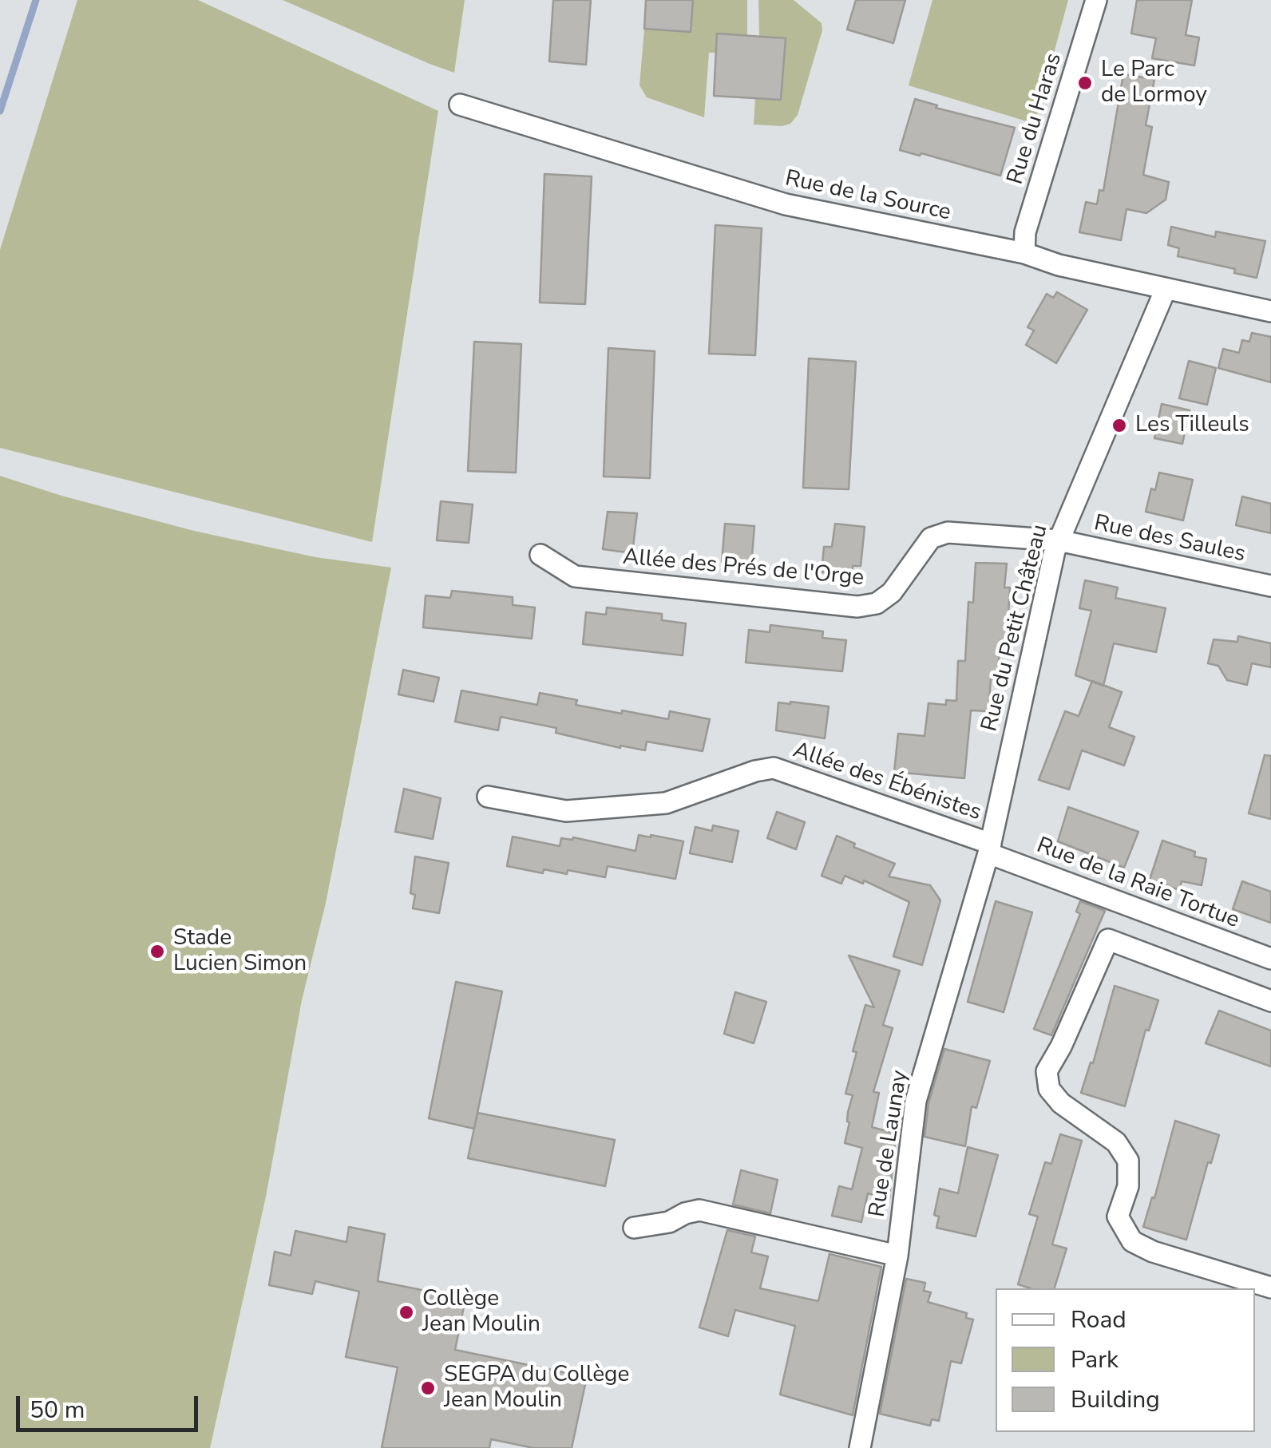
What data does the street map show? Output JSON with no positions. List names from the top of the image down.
{
  "streets": {
    "street": [
      "Rue du Haras",
      "Rue de la Source",
      "Rue des Saules",
      "Allée des Prés de l'Orge",
      "Rue du Petit Château",
      "Allée des Ébénistes",
      "Rue de la Raie Tortue",
      "Rue de Launay"
    ]
  },
  "crossings": [
    ["Rue du Haras", "Rue de la Source"],
    ["Rue de la Source", "Rue du Petit Château"],
    ["Rue des Saules", "Allée des Prés de l'Orge"],
    ["Rue des Saules", "Rue du Petit Château"],
    ["Allée des Prés de l'Orge", "Rue du Petit Château"],
    ["Rue du Petit Château", "Allée des Ébénistes"],
    ["Rue du Petit Château", "Rue de la Raie Tortue"],
    ["Rue du Petit Château", "Rue de Launay"],
    ["Allée des Ébénistes", "Rue de la Raie Tortue"],
    ["Allée des Ébénistes", "Rue de Launay"],
    ["Rue de la Raie Tortue", "Rue de Launay"]
  ],
  "places": [
    "Le Parc de Lormoy",
    "Les Tilleuls",
    "Stade Lucien Simon",
    "Collège Jean Moulin",
    "SEGPA du Collège Jean Moulin"
  ],
  "legend": ["Road", "Park", "Building"],
  "scale_bar": "50 m"
}
